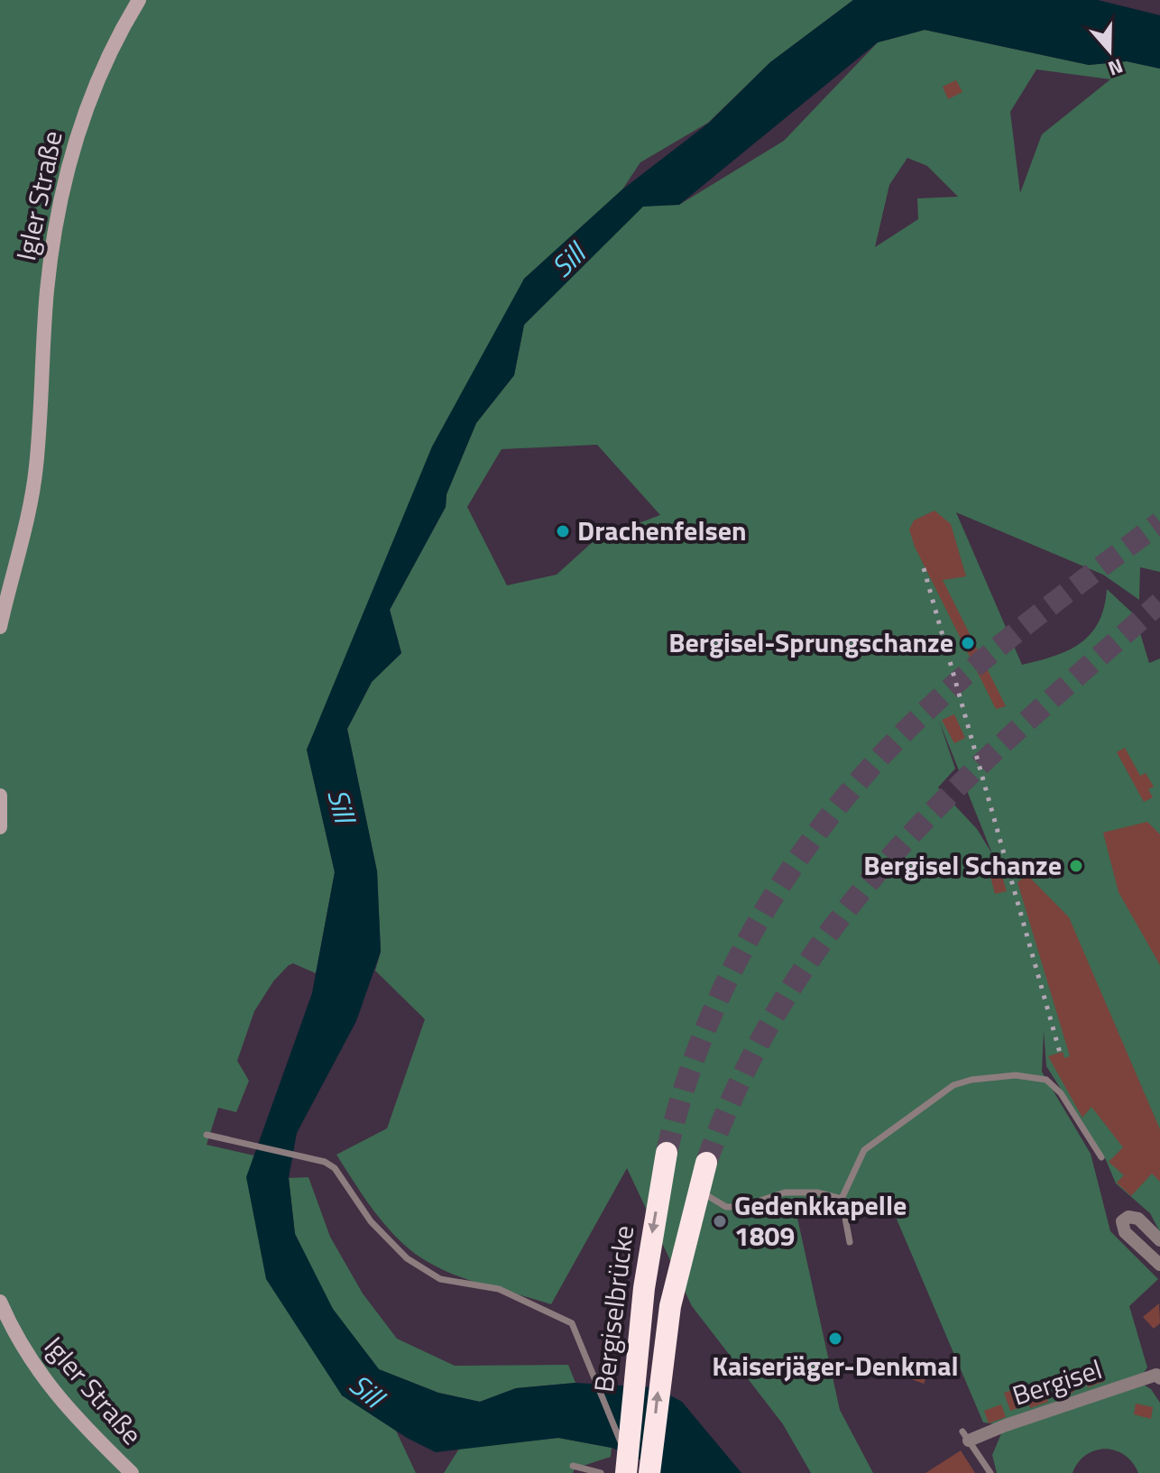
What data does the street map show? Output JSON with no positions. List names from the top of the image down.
{
  "streets": {
    "highway": ["Bergiselbrücke"],
    "main road": ["Igler Straße"],
    "street": ["Bergisel"]
  },
  "water": ["Sill"],
  "places": [
    "Drachenfelsen",
    "Bergisel-Sprungschanze",
    "Bergisel Schanze",
    "Gedenkkapelle 1809",
    "Kaiserjäger-Denkmal"
  ],
  "north": "bottom"
}
